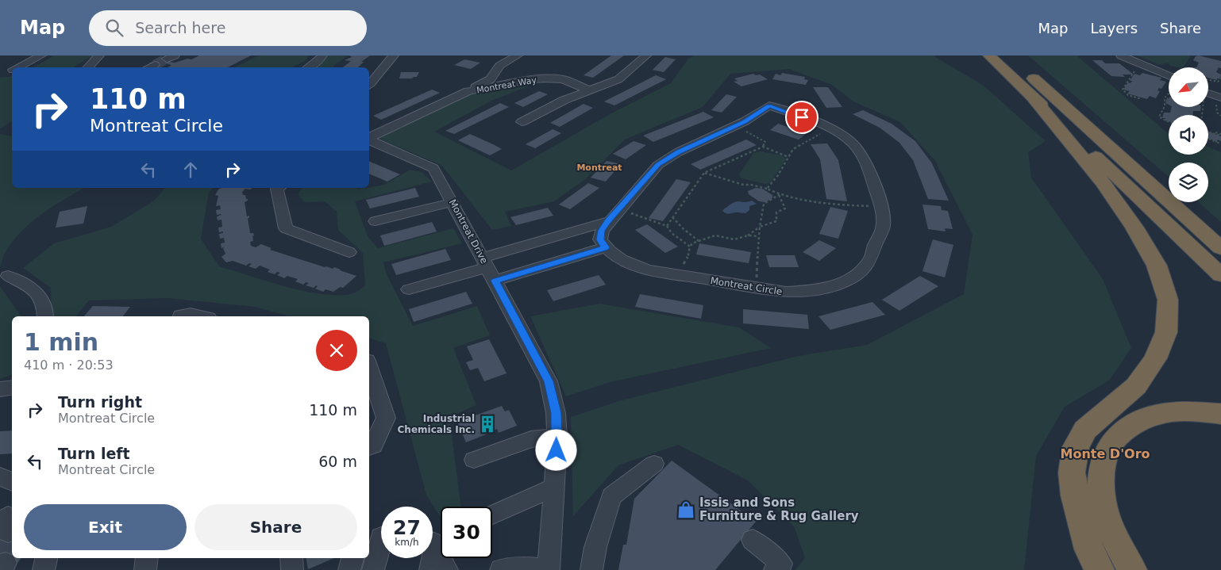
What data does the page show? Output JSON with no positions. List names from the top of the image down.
{
  "streets": {
    "street": ["Montreat Way", "Montreat Drive", "Montreat Circle"]
  },
  "districts": ["Montreat", "Monte D'Oro"],
  "places": {
    "building": ["Industrial Chemicals Inc."],
    "shop": ["Issis and Sons Furniture & Rug Gallery"]
  },
  "north": "bottom left",
  "page": {
    "header": "Map",
    "search": "Search here",
    "nav": ["Map", "Layers", "Share"],
    "turn": ["110 m", "Montreat Circle"],
    "heading": ["1 min", "410 m · 20:53"],
    "list": [
      {
        "name": "Turn right",
        "note": "Montreat Circle",
        "value": "110 m"
      },
      {
        "name": "Turn left",
        "note": "Montreat Circle",
        "value": "60 m"
      }
    ],
    "buttons": ["Exit", "Share"],
    "speed": "27 km/h",
    "limit": "30"
  }
}
